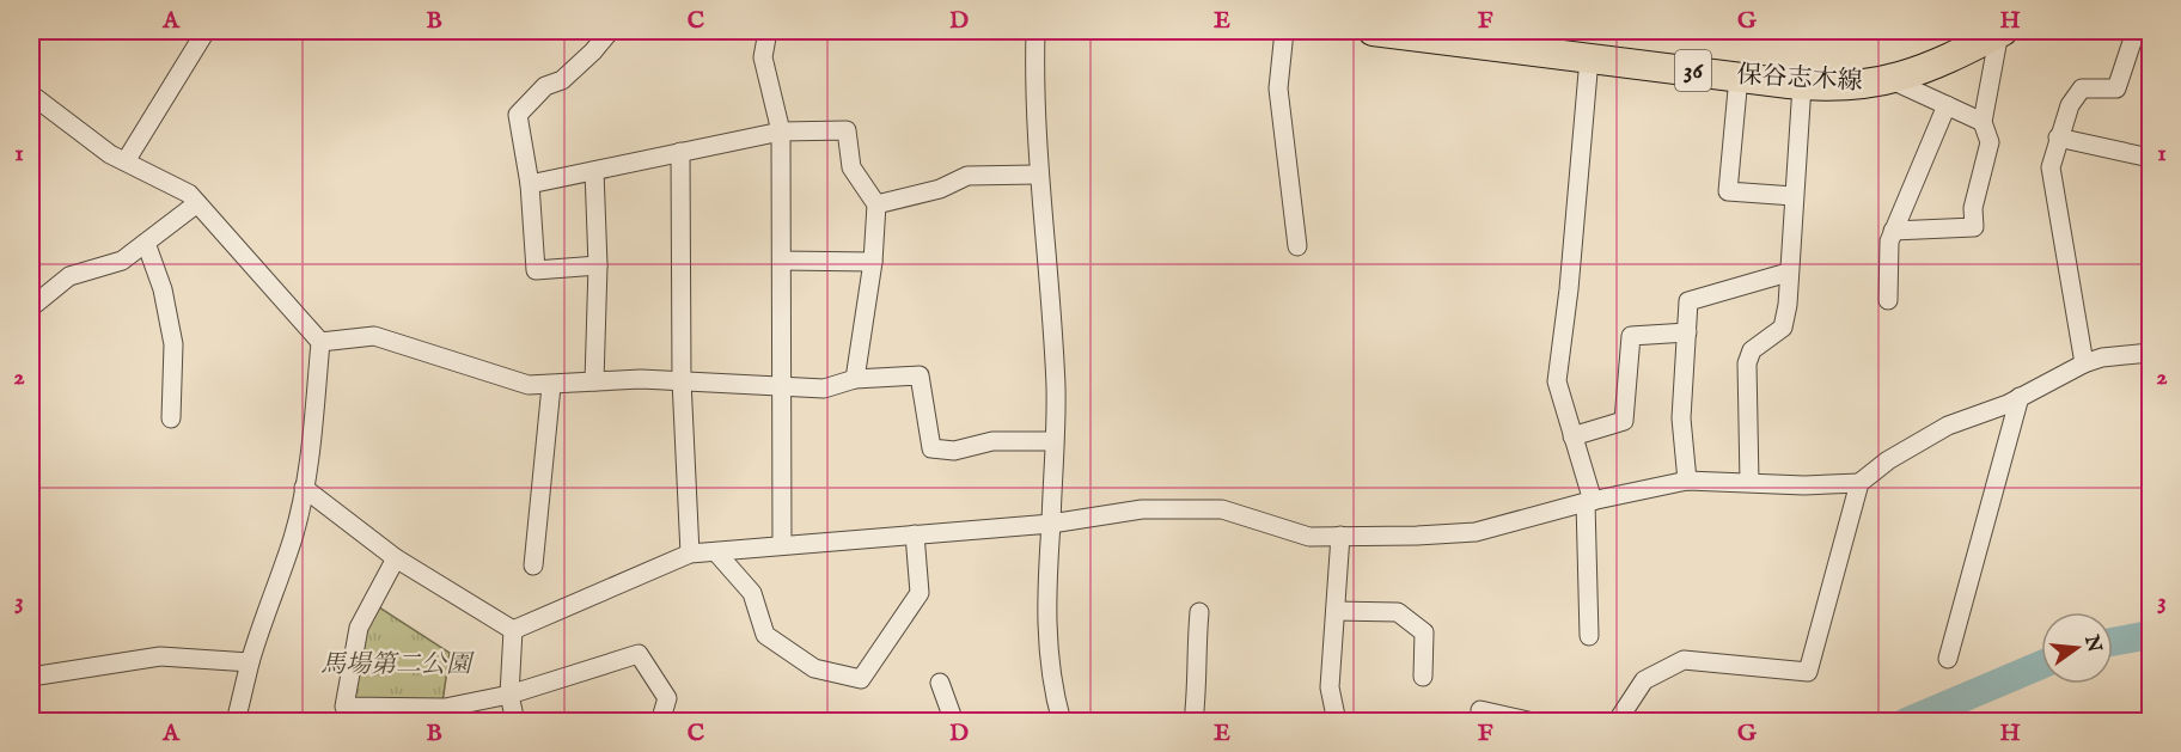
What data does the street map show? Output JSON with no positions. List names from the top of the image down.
{
  "streets": {
    "main road": ["36", "保谷志木線"]
  },
  "parks": ["馬場第二公園"],
  "north": "right",
  "grid": {
    "columns": [
      "A",
      "B",
      "C",
      "D",
      "E",
      "F",
      "G",
      "H"
    ],
    "rows": ["1", "2", "3"]
  }
}
